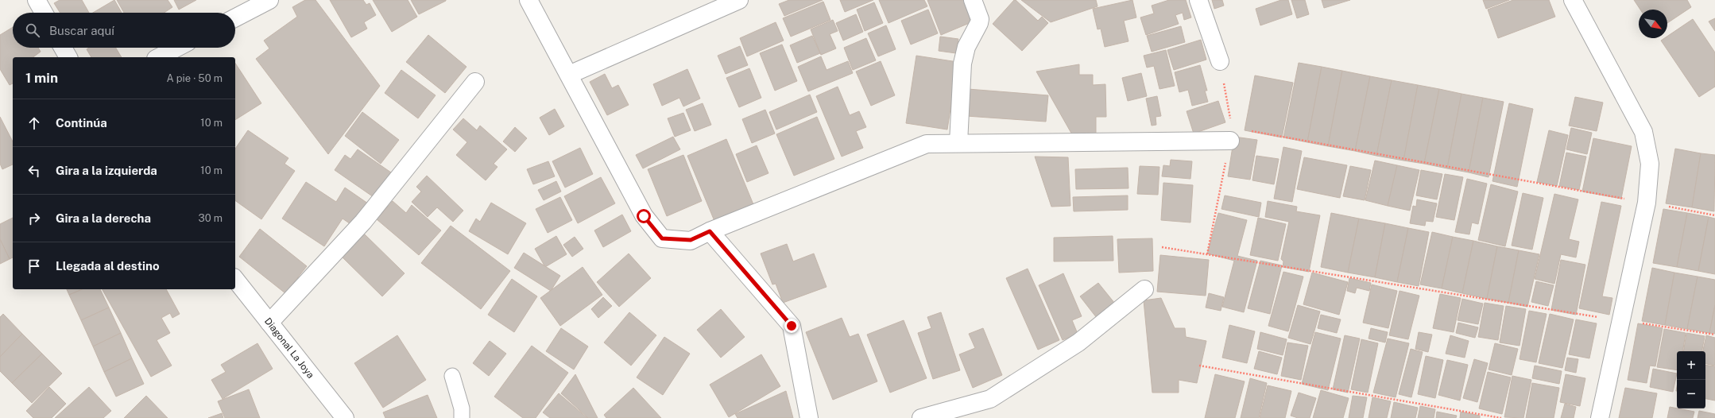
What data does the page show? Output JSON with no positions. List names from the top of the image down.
{
  "streets": {
    "street": ["Diagonal La Joya"]
  },
  "north": "bottom right",
  "page": {
    "search": "Buscar aquí",
    "heading": ["1 min", "A pie · 50 m"],
    "list": [
      ["Continúa", "10 m"],
      ["Gira a la izquierda", "10 m"],
      ["Gira a la derecha", "30 m"],
      "Llegada al destino"
    ],
    "map_buttons": ["+", "−"]
  }
}
